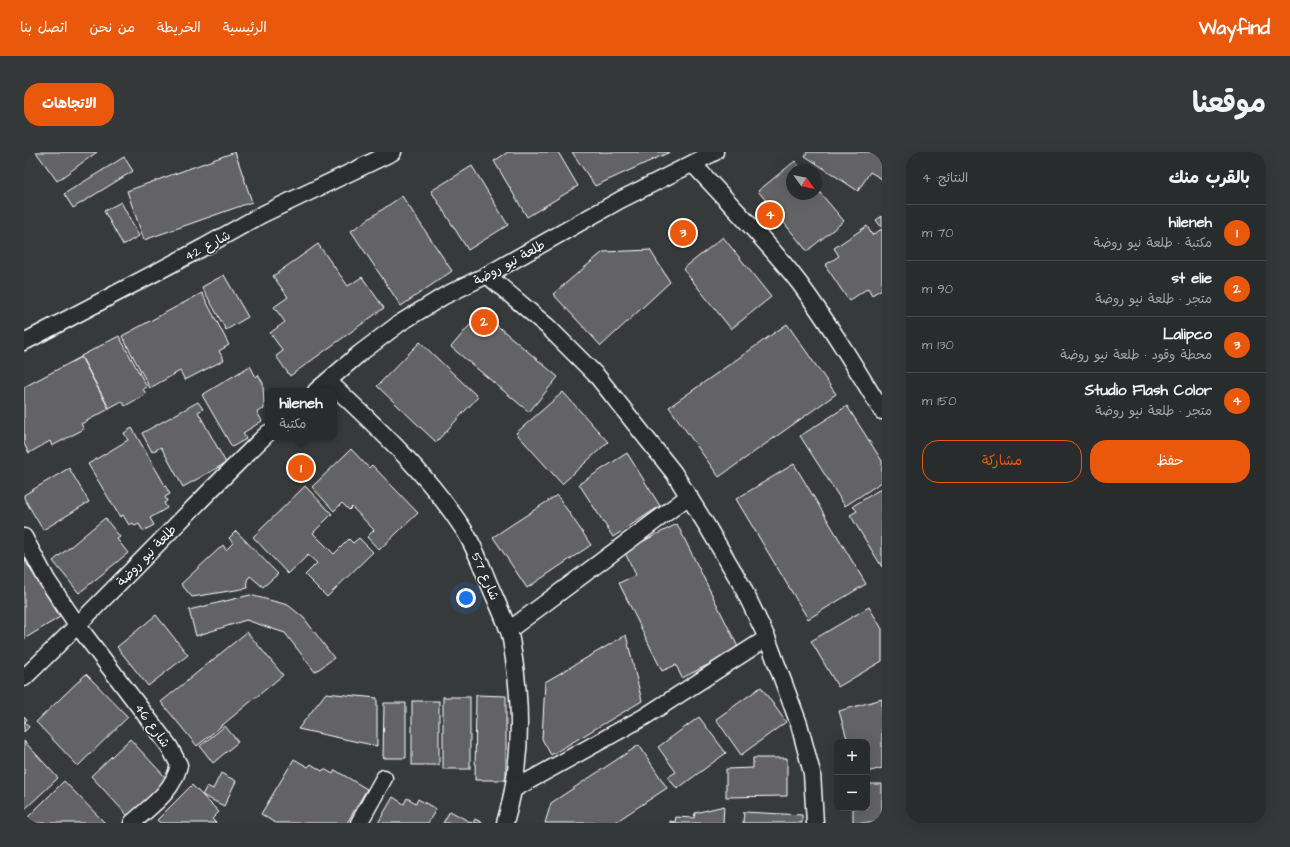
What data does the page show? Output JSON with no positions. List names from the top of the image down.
{
  "streets": {
    "street": [
      "شارع 42",
      "طلعة نيو روضة",
      "شارع 57",
      "شارع 46"
    ]
  },
  "crossings": [
    ["طلعة نيو روضة", "شارع 46"]
  ],
  "north": "bottom right",
  "page": {
    "header": "Wayfind",
    "nav": [
      "الرئيسية",
      "الخريطة",
      "من نحن",
      "اتصل بنا"
    ],
    "title": "موقعنا",
    "buttons": [
      "الاتجاهات",
      ["حفظ", "مشاركة"]
    ],
    "heading": ["بالقرب منك", "النتائج: 4"],
    "pins": [
      "4",
      "3",
      "2",
      "1"
    ],
    "list": [
      {
        "mark": "1",
        "name": "hileneh",
        "note": "مكتبة · طلعة نيو روضة",
        "value": "70 m"
      },
      {
        "mark": "2",
        "name": "st elie",
        "note": "متجر · طلعة نيو روضة",
        "value": "90 m"
      },
      {
        "mark": "3",
        "name": "Lalipco",
        "note": "محطة وقود · طلعة نيو روضة",
        "value": "130 m"
      },
      {
        "mark": "4",
        "name": "Studio Flash Color",
        "note": "متجر · طلعة نيو روضة",
        "value": "150 m"
      }
    ],
    "popup": ["hileneh", "مكتبة"],
    "map_buttons": ["+", "−"]
  }
}
